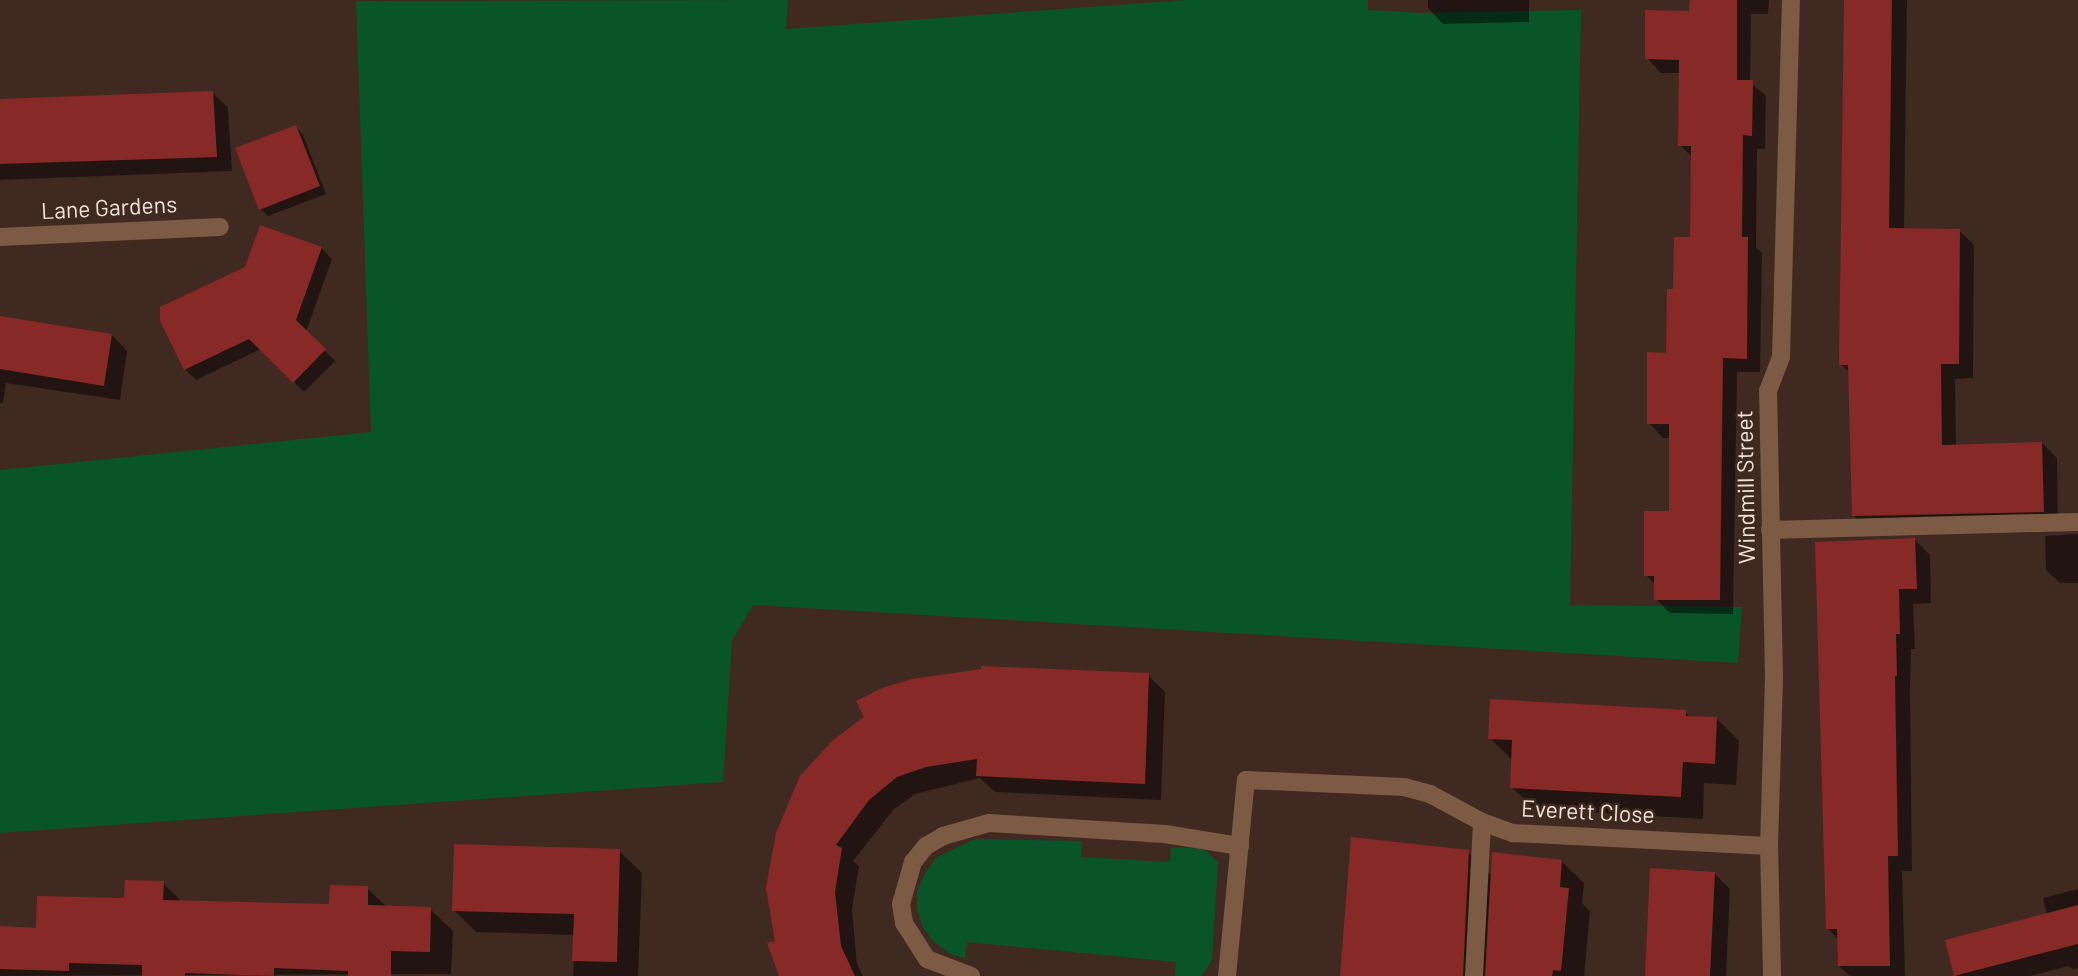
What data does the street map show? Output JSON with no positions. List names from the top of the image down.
{
  "streets": {
    "street": ["Lane Gardens", "Windmill Street", "Everett Close"]
  },
  "crossings": [
    ["Windmill Street", "Everett Close"]
  ]
}
